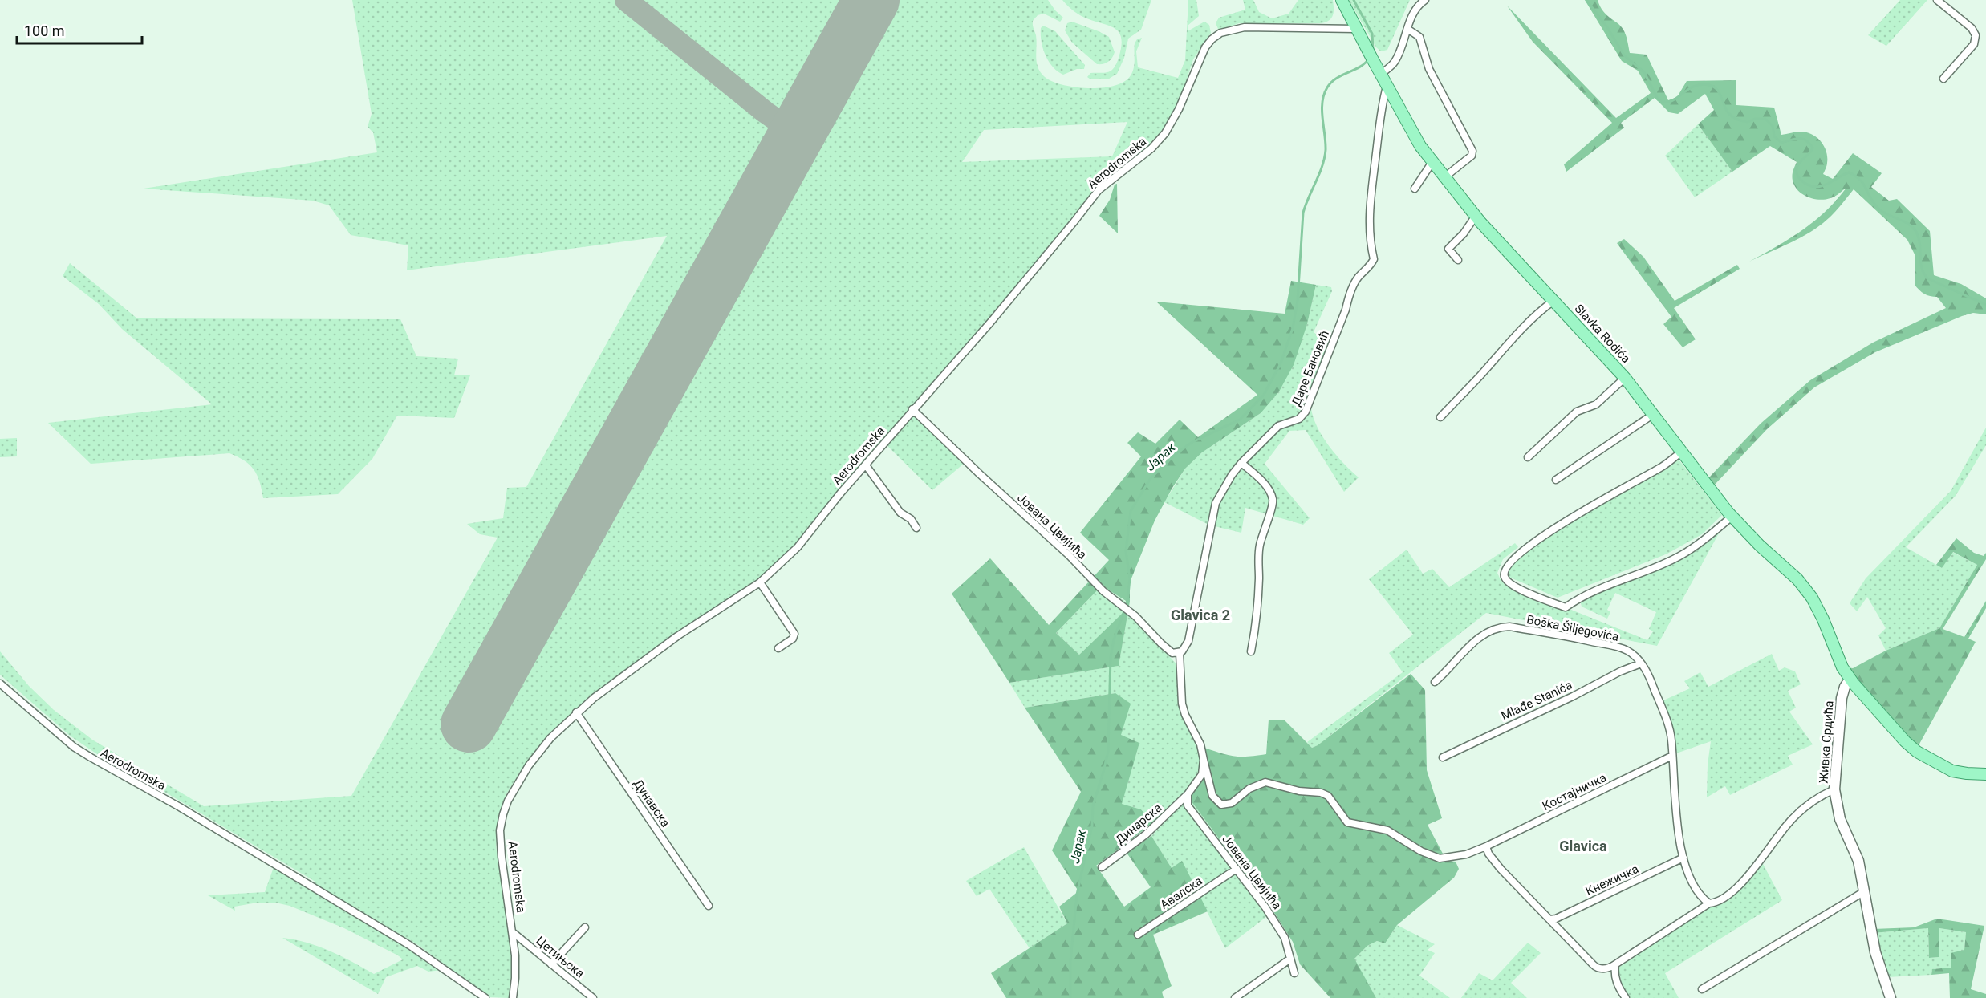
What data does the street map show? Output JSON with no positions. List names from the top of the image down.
{
  "streets": {
    "main road": ["Slavka Rodića", "Живка Срдића"],
    "street": [
      "Aerodromska",
      "Даре Бановић",
      "Јована Цвијића",
      "Boška Šiljegovića",
      "Mlađe Stanića",
      "Костајничка",
      "Дунавска",
      "Динарска",
      "Кнежичка",
      "Авалска",
      "Цетињска"
    ]
  },
  "crossings": [
    ["Aerodromska", "Slavka Rodića"],
    ["Aerodromska", "Јована Цвијића"],
    ["Aerodromska", "Дунавска"],
    ["Aerodromska", "Цетињска"],
    ["Slavka Rodića", "Даре Бановић"],
    ["Slavka Rodića", "Живка Срдића"],
    ["Даре Бановић", "Јована Цвијића"],
    ["Јована Цвијића", "Динарска"],
    ["Јована Цвијића", "Авалска"],
    ["Boška Šiljegovića", "Mlađe Stanića"],
    ["Boška Šiljegovića", "Костајничка"],
    ["Boška Šiljegovića", "Кнежичка"]
  ],
  "districts": ["Glavica 2", "Glavica"],
  "water": ["Јарак"],
  "scale_bar": "100 m"
}
